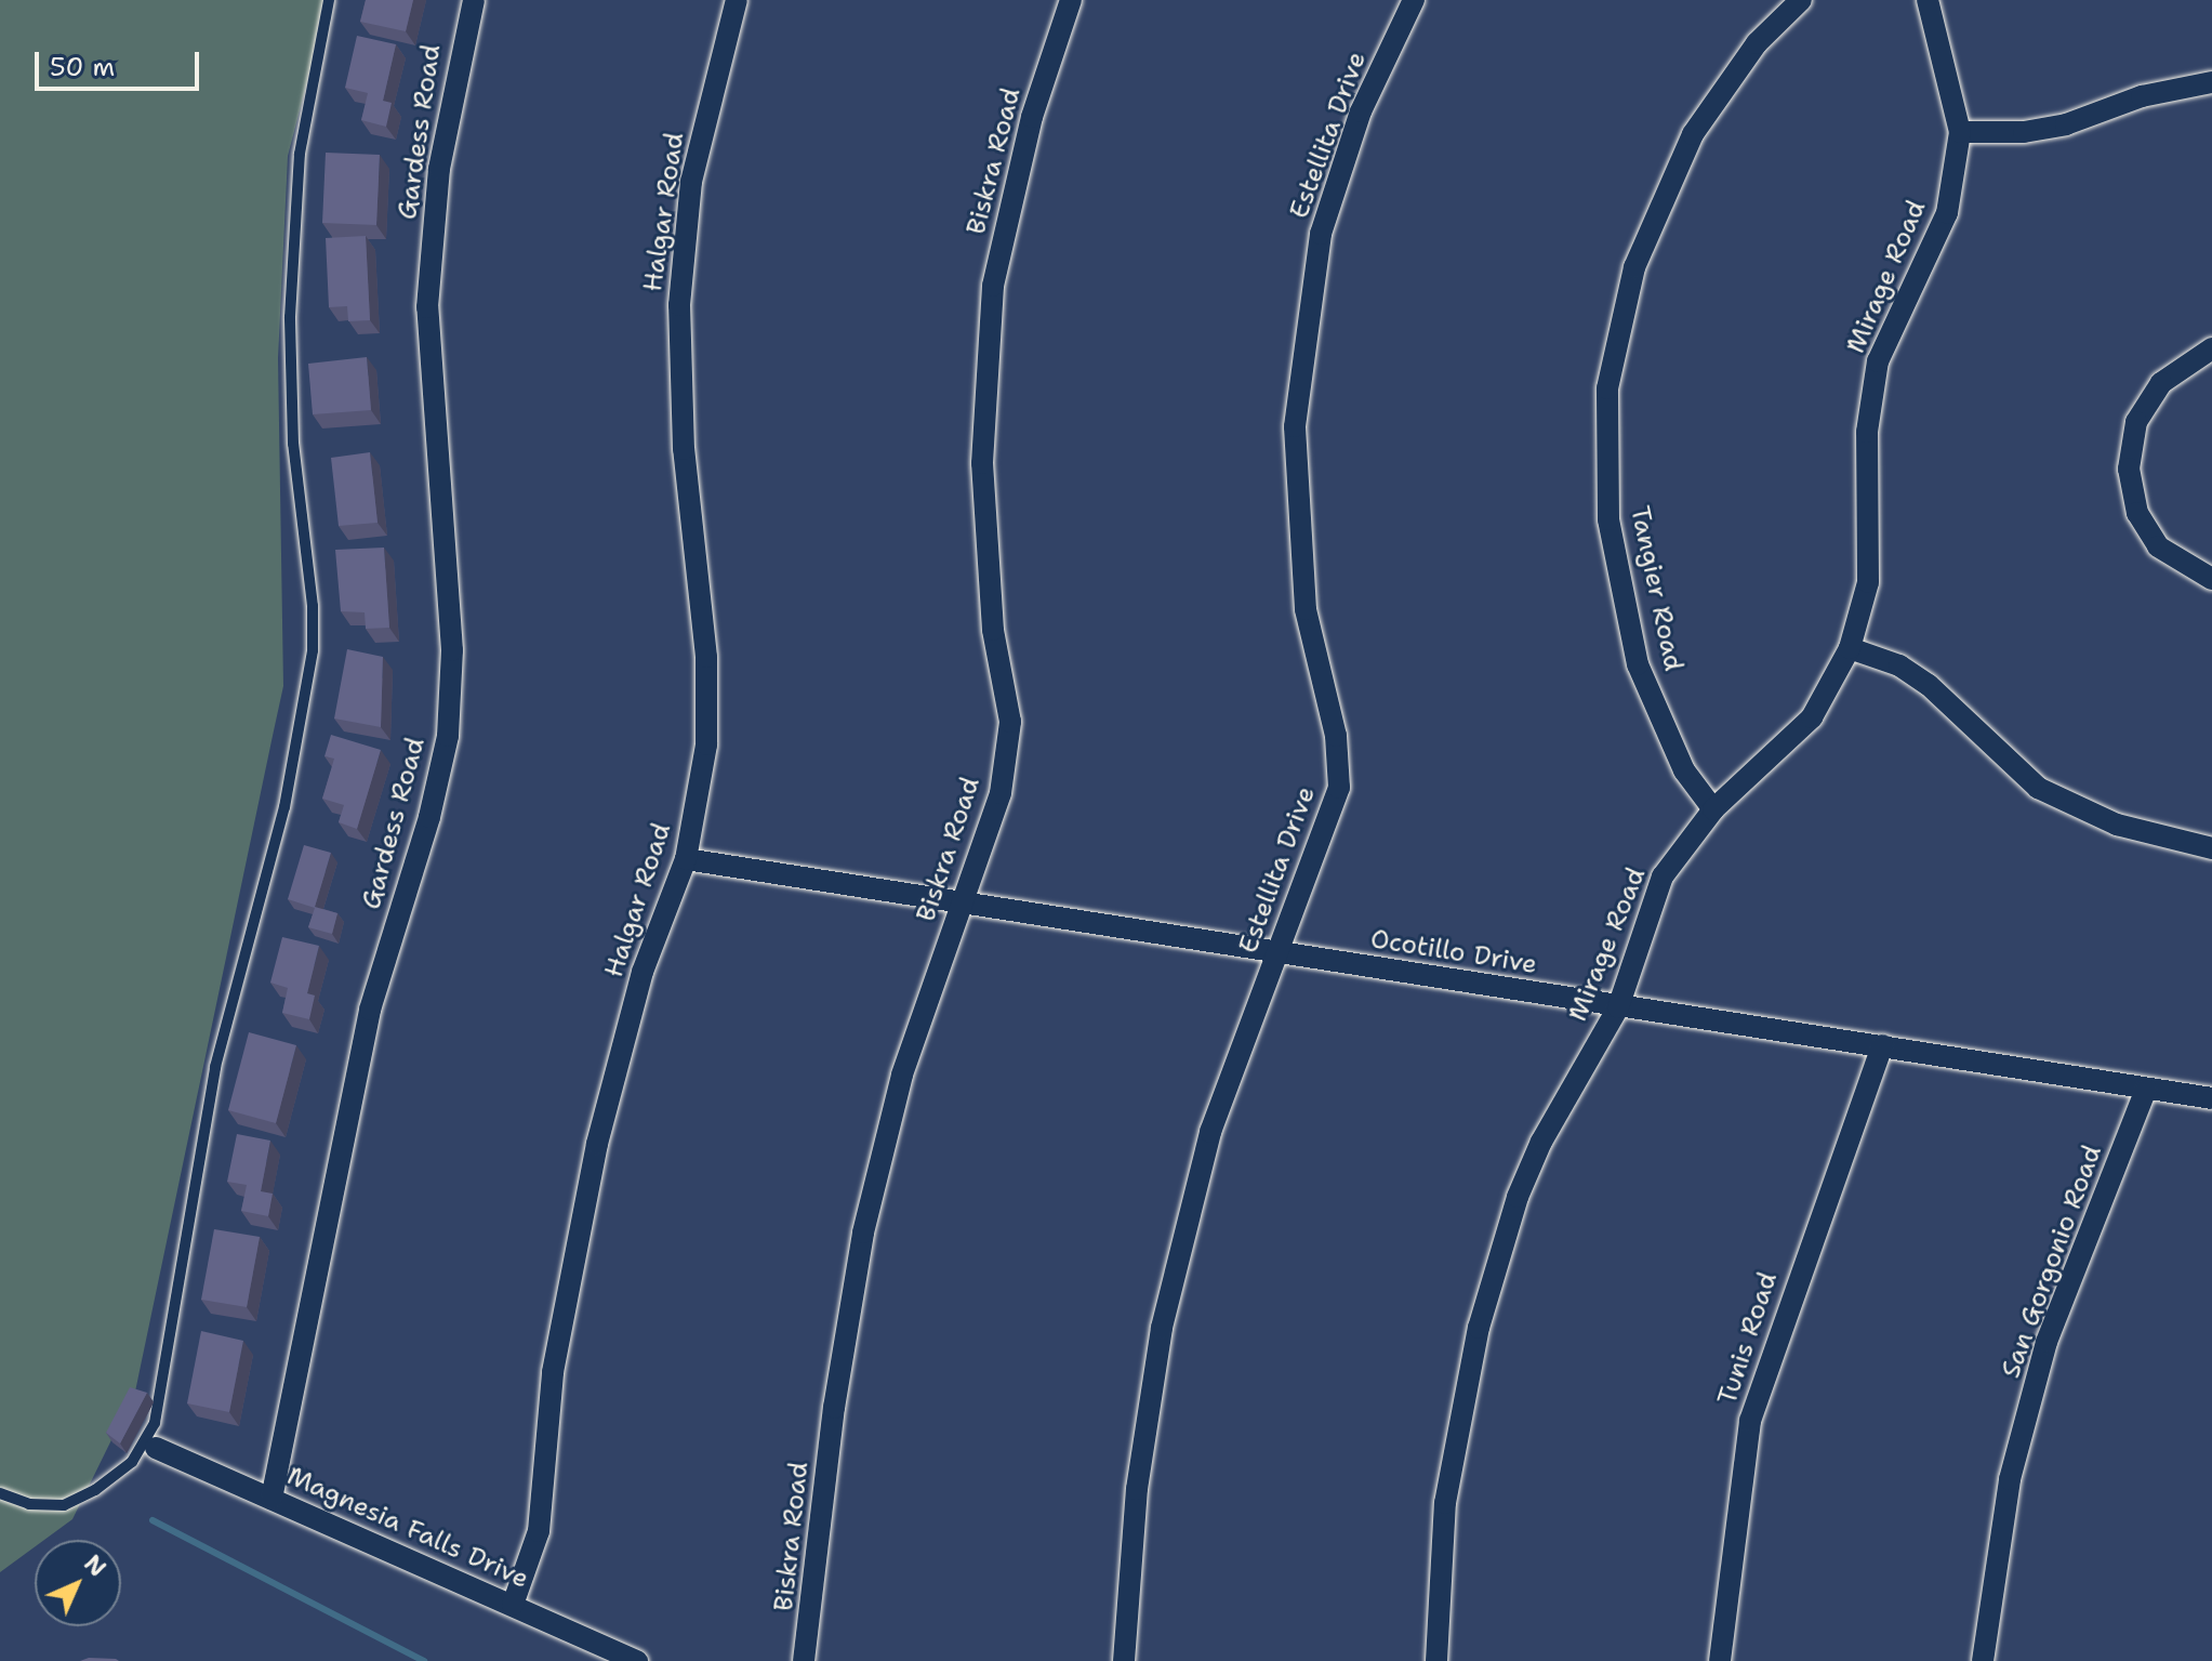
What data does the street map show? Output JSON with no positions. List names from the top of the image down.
{
  "streets": {
    "street": [
      "Gardess Road",
      "Estellita Drive",
      "Biskra Road",
      "Halgar Road",
      "Mirage Road",
      "Tangier Road",
      "Ocotillo Drive",
      "San Gorgonio Road",
      "Tunis Road",
      "Magnesia Falls Drive"
    ]
  },
  "crossings": [
    ["Gardess Road", "Magnesia Falls Drive"],
    ["Estellita Drive", "Ocotillo Drive"],
    ["Biskra Road", "Ocotillo Drive"],
    ["Halgar Road", "Ocotillo Drive"],
    ["Halgar Road", "Magnesia Falls Drive"],
    ["Mirage Road", "Tangier Road"],
    ["Mirage Road", "Ocotillo Drive"],
    ["Ocotillo Drive", "San Gorgonio Road"],
    ["Ocotillo Drive", "Tunis Road"]
  ],
  "scale_bar": "50 m",
  "north": "top right"
}
